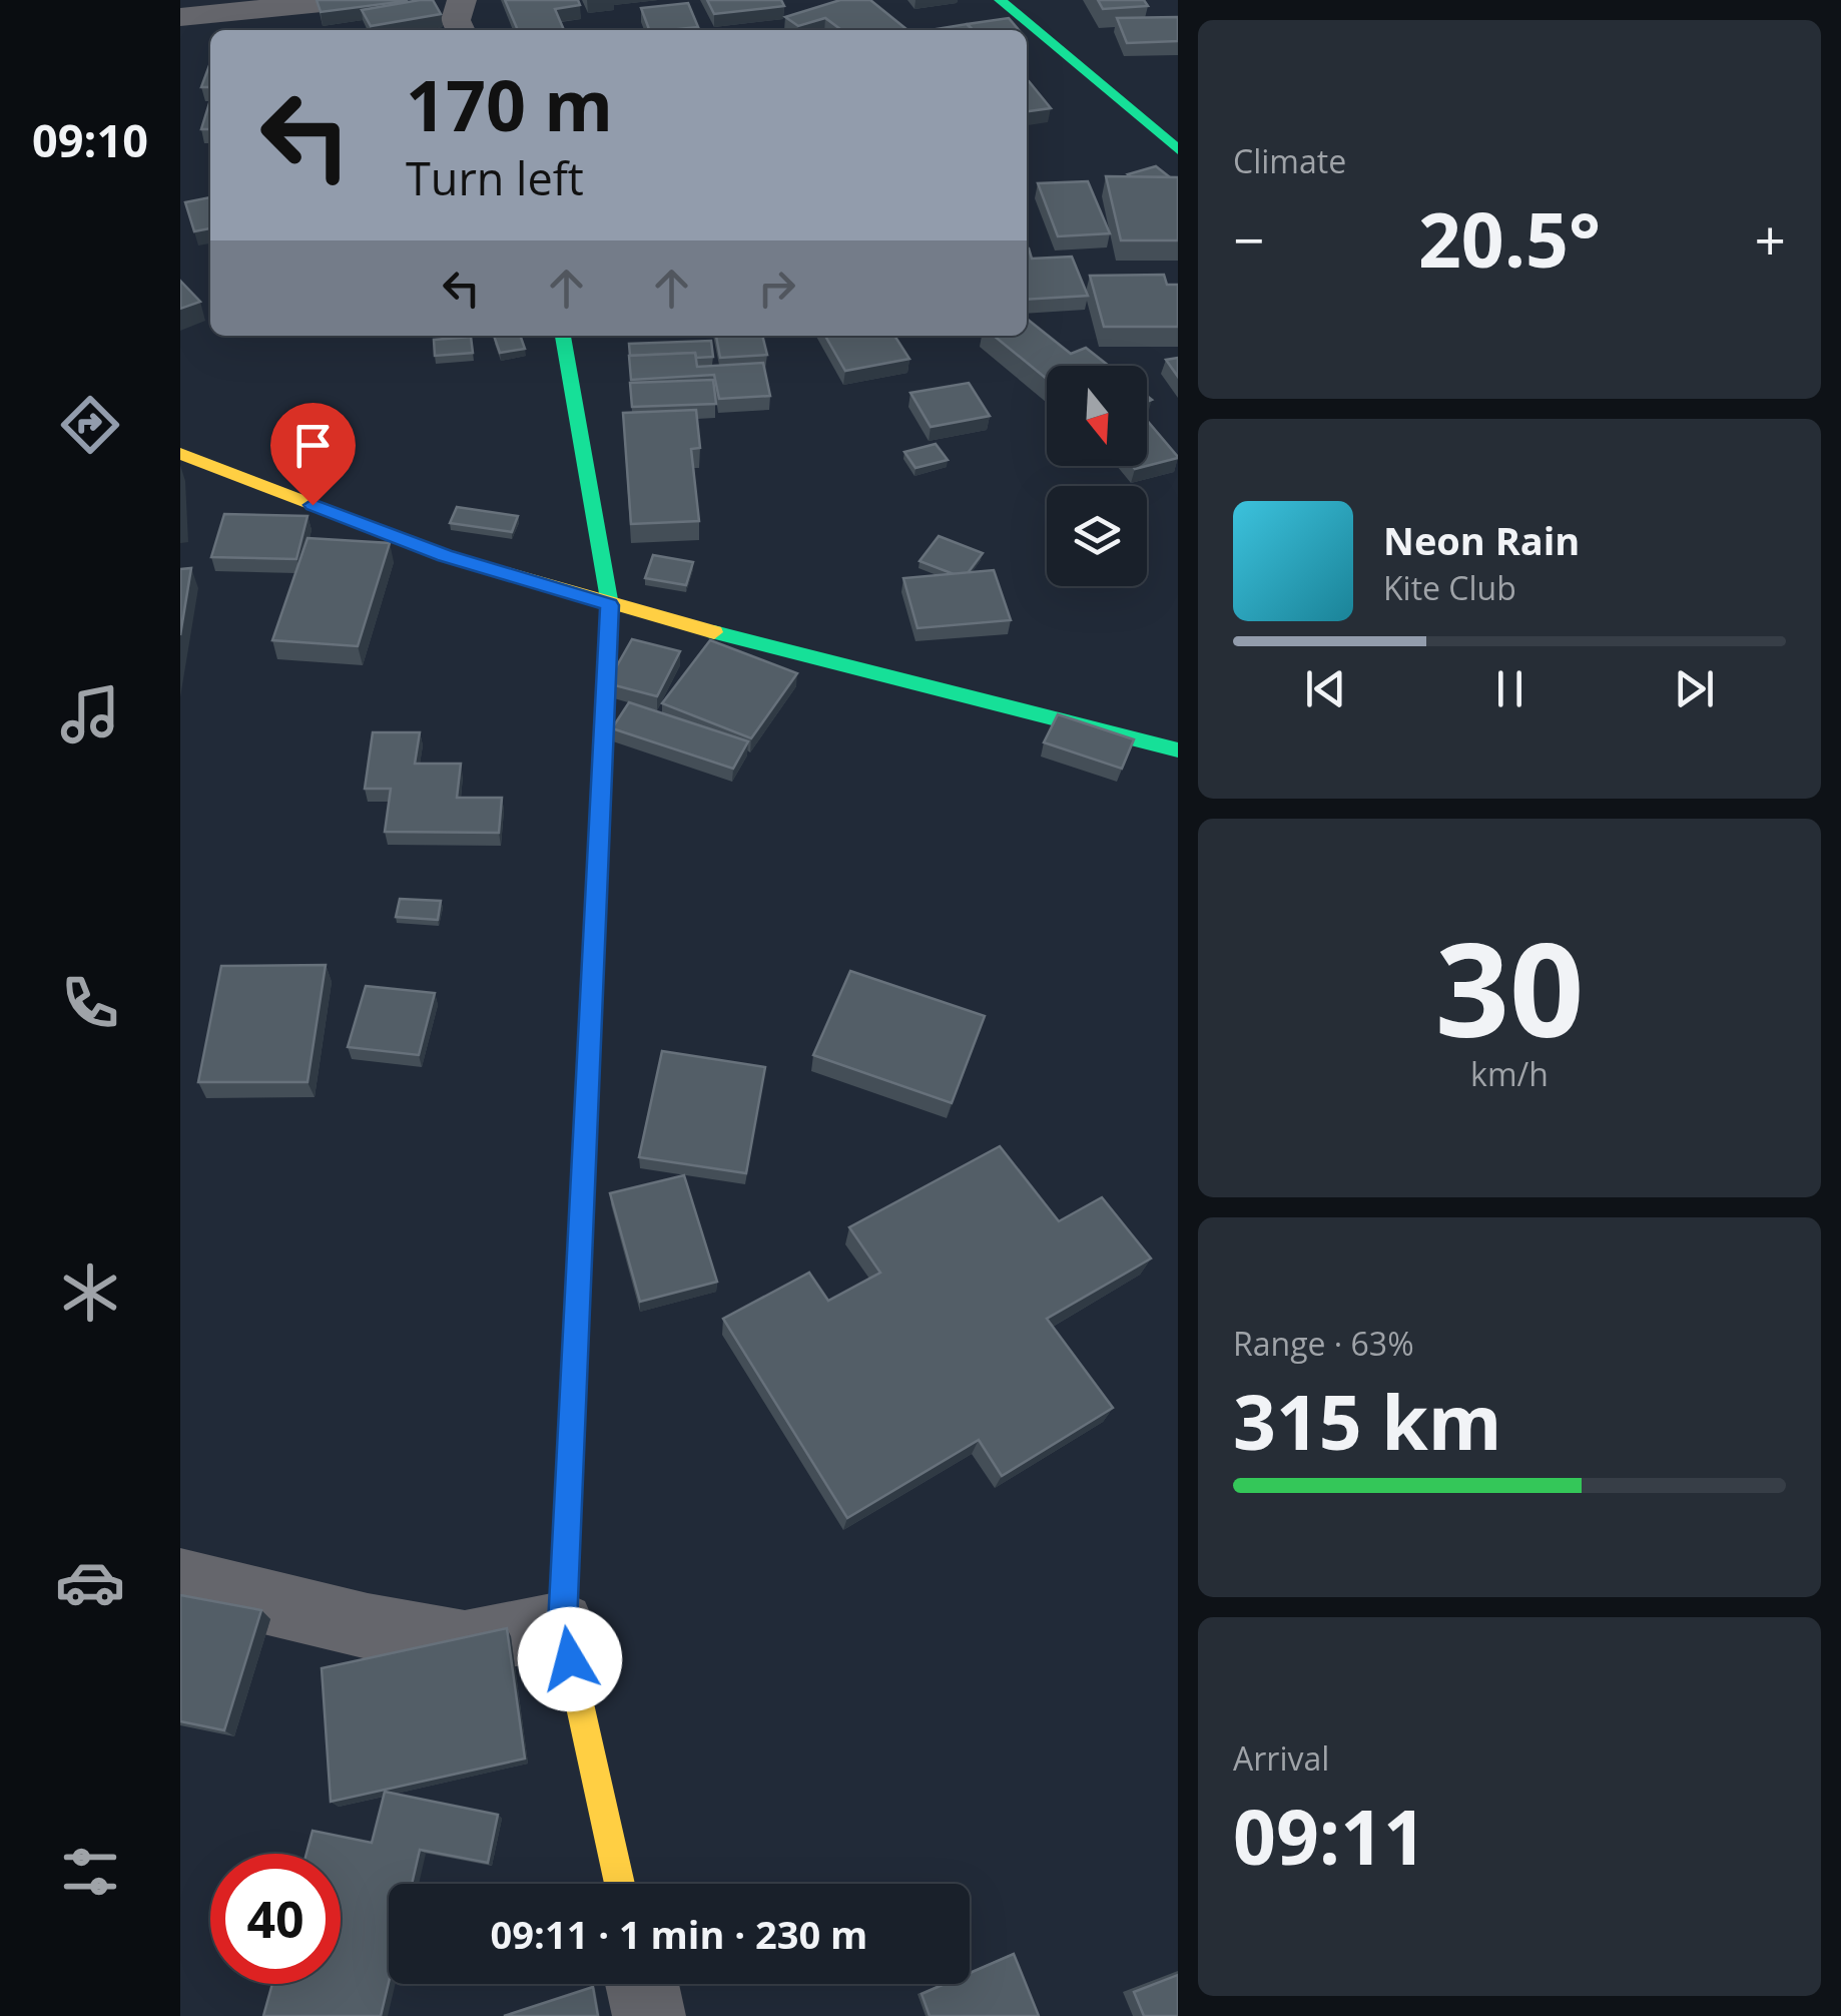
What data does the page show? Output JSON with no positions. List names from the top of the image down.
{
  "north": "bottom",
  "page": {
    "tabs": "09:10",
    "tile": [
      "Climate",
      ["30", "km/h"],
      ["Range · 63%", "315 km"],
      ["Arrival", "09:11"]
    ],
    "turn": ["170 m", "Turn left"],
    "heat": ["−", "20.5°", "+"],
    "song": ["Neon Rain", "Kite Club"],
    "limit": "40",
    "trip": "09:11 · 1 min · 230 m"
  }
}
